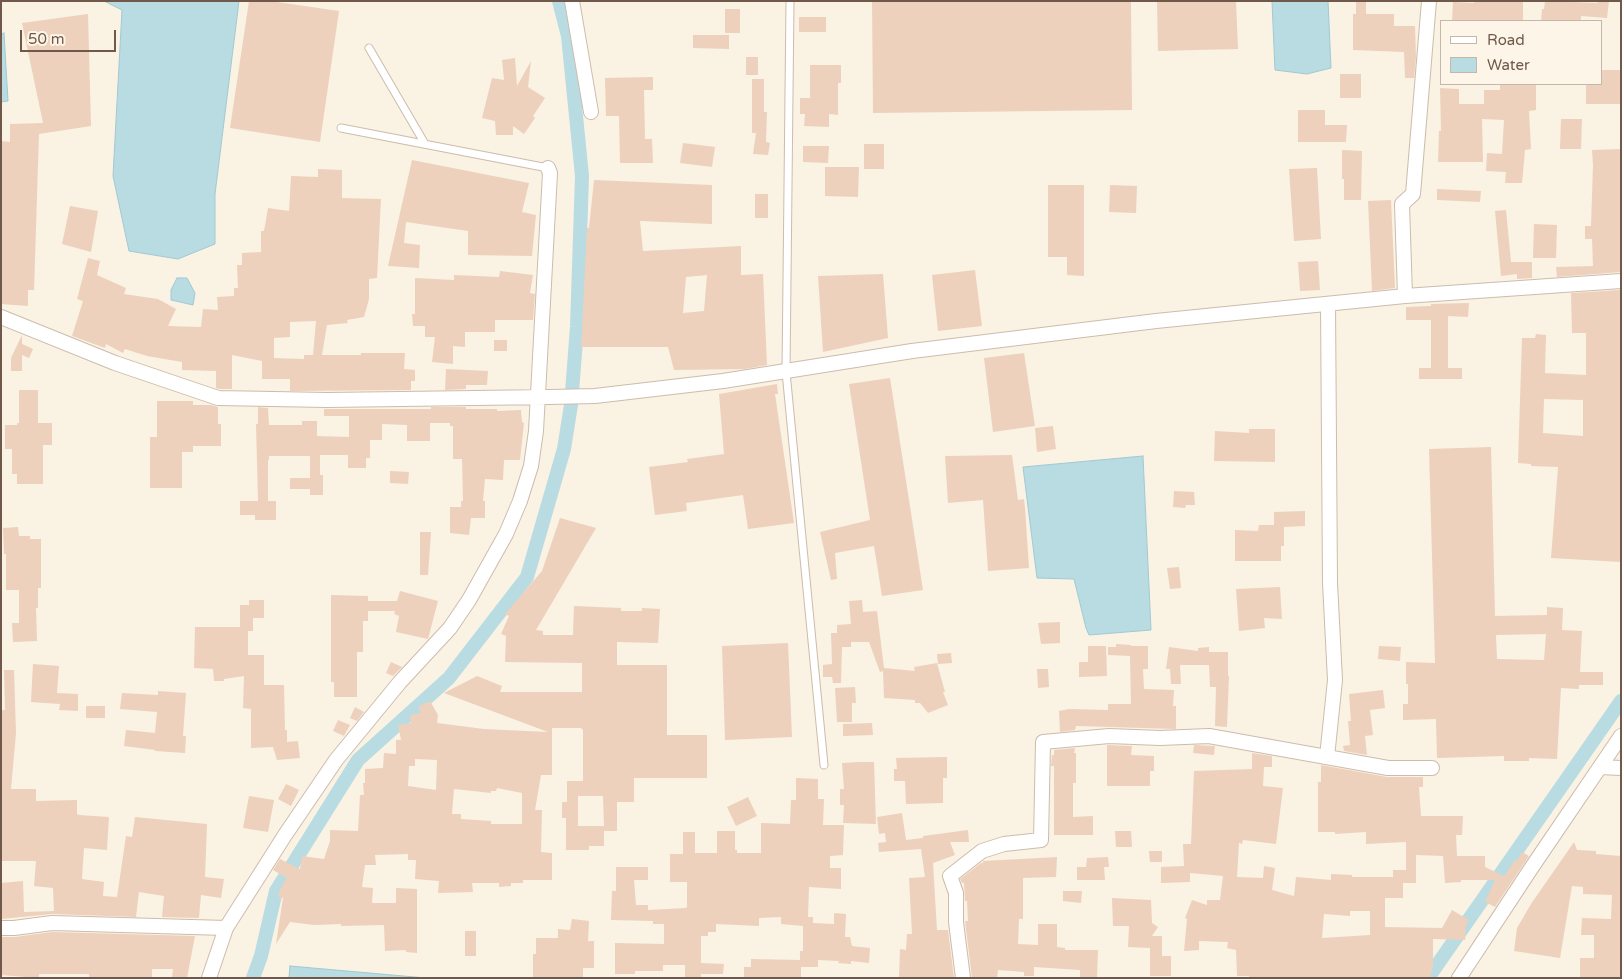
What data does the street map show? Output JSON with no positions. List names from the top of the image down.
{
  "legend": ["Road", "Water"],
  "scale_bar": "50 m"
}
